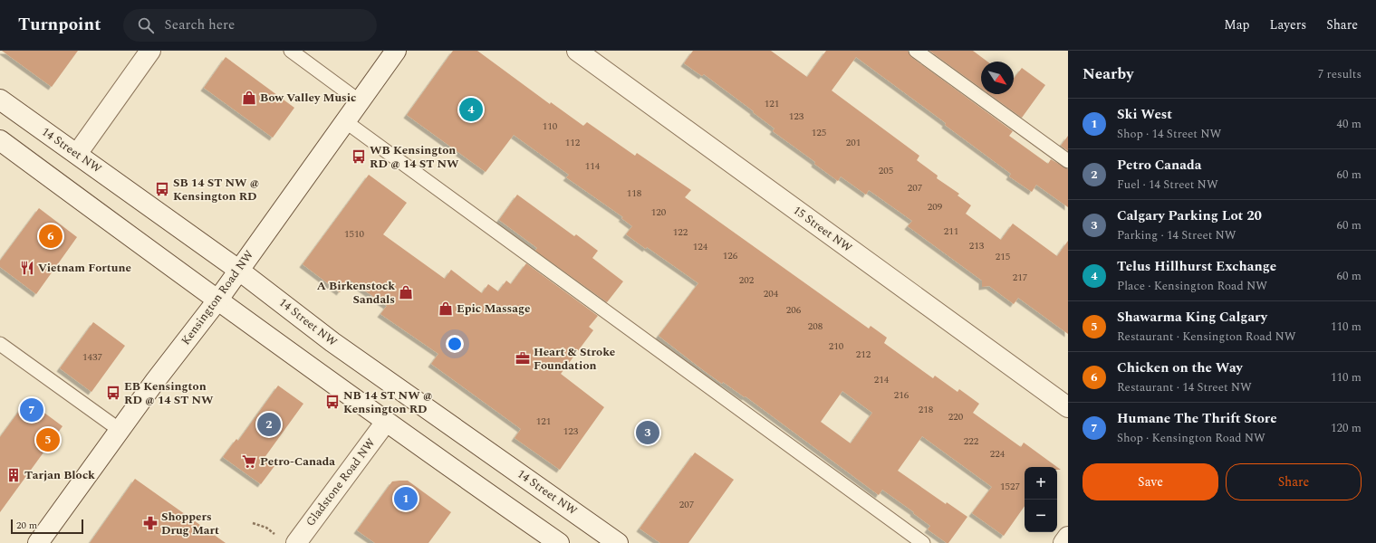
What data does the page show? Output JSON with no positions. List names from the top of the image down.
{
  "streets": {
    "street": [
      "14 Street NW",
      "15 Street NW",
      "Kensington Road NW",
      "Gladstone Road NW"
    ]
  },
  "crossings": [
    ["14 Street NW", "Kensington Road NW"]
  ],
  "places": {
    "shop": ["Bow Valley Music", "A Birkenstock Sandals", "Epic Massage"],
    "bus stop": [
      "WB Kensington RD @ 14 ST NW",
      "SB 14 ST NW @ Kensington RD",
      "EB Kensington RD @ 14 ST NW",
      "NB 14 ST NW @ Kensington RD"
    ],
    "restaurant": ["Vietnam Fortune"],
    "office": ["Heart & Stroke Foundation"],
    "supermarket": ["Petro-Canada"],
    "building": ["Tarjan Block"],
    "pharmacy": ["Shoppers Drug Mart"]
  },
  "house_numbers": [
    "121",
    "123",
    "110",
    "125",
    "112",
    "201",
    "114",
    "205",
    "207",
    "118",
    "209",
    "120",
    "211",
    "122",
    "1510",
    "213",
    "124",
    "126",
    "215",
    "217",
    "202",
    "204",
    "206",
    "208",
    "210",
    "212",
    "1437",
    "214",
    "216",
    "218",
    "220",
    "121",
    "123",
    "222",
    "224",
    "1527",
    "207"
  ],
  "scale_bar": "20 m",
  "north": "bottom right",
  "page": {
    "header": "Turnpoint",
    "search": "Search here",
    "nav": ["Map", "Layers", "Share"],
    "heading": ["Nearby", "7 results"],
    "pins": [
      "4",
      "6",
      "7",
      "2",
      "3",
      "5",
      "1"
    ],
    "list": [
      {
        "mark": "1",
        "name": "Ski West",
        "note": "Shop · 14 Street NW",
        "value": "40 m"
      },
      {
        "mark": "2",
        "name": "Petro Canada",
        "note": "Fuel · 14 Street NW",
        "value": "60 m"
      },
      {
        "mark": "3",
        "name": "Calgary Parking Lot 20",
        "note": "Parking · 14 Street NW",
        "value": "60 m"
      },
      {
        "mark": "4",
        "name": "Telus Hillhurst Exchange",
        "note": "Place · Kensington Road NW",
        "value": "60 m"
      },
      {
        "mark": "5",
        "name": "Shawarma King Calgary",
        "note": "Restaurant · Kensington Road NW",
        "value": "110 m"
      },
      {
        "mark": "6",
        "name": "Chicken on the Way",
        "note": "Restaurant · 14 Street NW",
        "value": "110 m"
      },
      {
        "mark": "7",
        "name": "Humane The Thrift Store",
        "note": "Shop · Kensington Road NW",
        "value": "120 m"
      }
    ],
    "buttons": ["Save", "Share"],
    "map_buttons": ["+", "−"],
    "scale": "20 m"
  }
}
